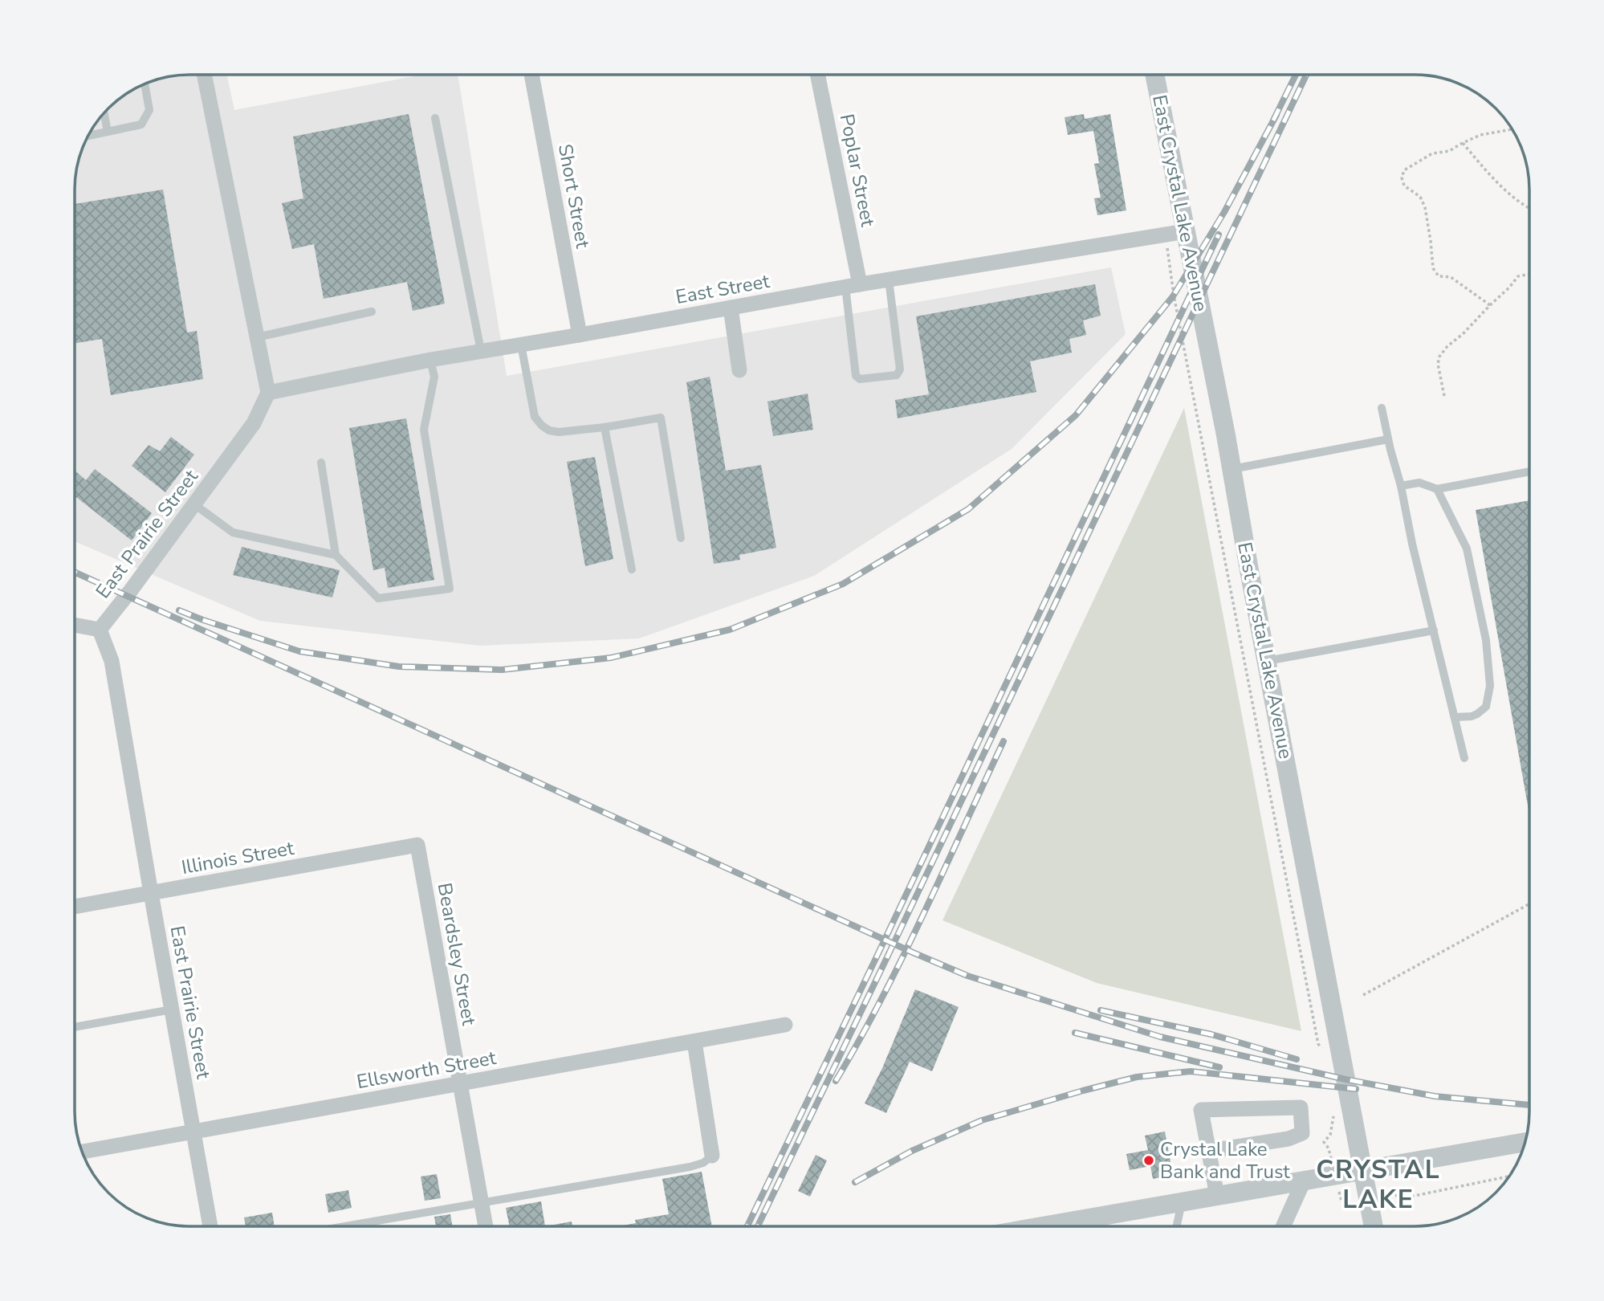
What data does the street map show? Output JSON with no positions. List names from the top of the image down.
{
  "streets": {
    "street": [
      "Poplar Street",
      "Short Street",
      "East Crystal Lake Avenue",
      "East Street",
      "East Prairie Street",
      "Illinois Street",
      "Beardsley Street",
      "Ellsworth Street"
    ]
  },
  "crossings": [
    ["Poplar Street", "East Street"],
    ["Short Street", "East Street"],
    ["East Crystal Lake Avenue", "East Street"],
    ["East Street", "East Prairie Street"],
    ["East Prairie Street", "Illinois Street"],
    ["East Prairie Street", "Ellsworth Street"],
    ["Illinois Street", "Beardsley Street"],
    ["Beardsley Street", "Ellsworth Street"]
  ],
  "districts": ["CRYSTAL LAKE"],
  "places": ["Crystal Lake Bank and Trust"]
}
